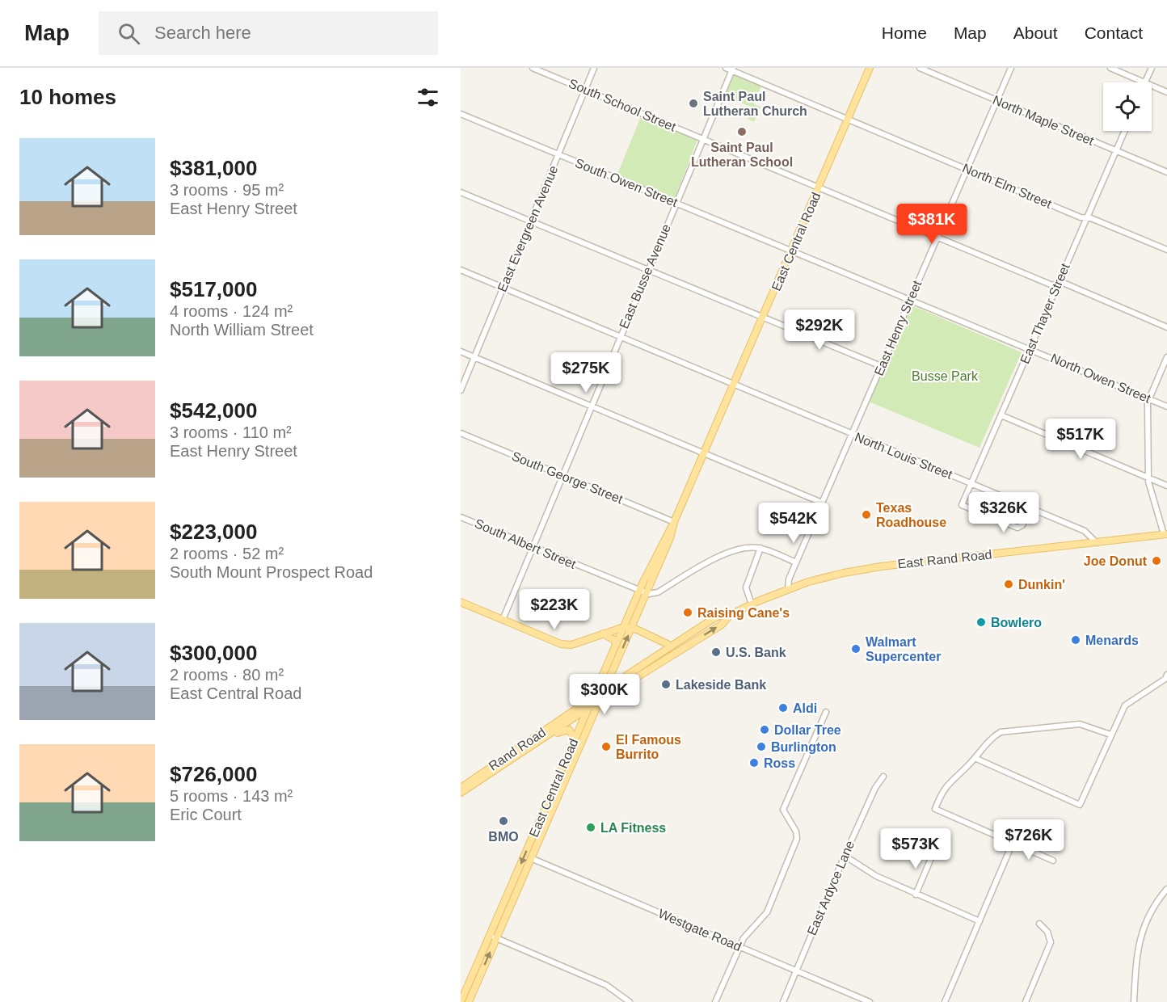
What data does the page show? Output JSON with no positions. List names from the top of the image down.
{
  "streets": {
    "main road": ["East Central Road", "East Rand Road", "Rand Road"],
    "street": [
      "South School Street",
      "North Maple Street",
      "South Owen Street",
      "North Elm Street",
      "East Evergreen Avenue",
      "East Busse Avenue",
      "East Thayer Street",
      "East Henry Street",
      "North Owen Street",
      "North Louis Street",
      "South George Street",
      "South Albert Street",
      "East Ardyce Lane",
      "Westgate Road"
    ]
  },
  "crossings": [
    ["South School Street", "East Evergreen Avenue"],
    ["South School Street", "East Central Road"],
    ["South School Street", "East Busse Avenue"],
    ["South School Street", "East Thayer Street"],
    ["South School Street", "East Henry Street"],
    ["North Maple Street", "East Thayer Street"],
    ["North Maple Street", "East Henry Street"],
    ["South Owen Street", "East Evergreen Avenue"],
    ["South Owen Street", "East Central Road"],
    ["South Owen Street", "East Busse Avenue"],
    ["South Owen Street", "North Owen Street"],
    ["North Elm Street", "East Central Road"],
    ["North Elm Street", "East Busse Avenue"],
    ["North Elm Street", "East Thayer Street"],
    ["North Elm Street", "East Henry Street"],
    ["East Evergreen Avenue", "North Louis Street"],
    ["East Central Road", "North Owen Street"],
    ["East Central Road", "North Louis Street"],
    ["East Central Road", "South George Street"],
    ["East Central Road", "South Albert Street"],
    ["East Central Road", "East Rand Road"],
    ["East Central Road", "Rand Road"],
    ["East Central Road", "Westgate Road"],
    ["East Busse Avenue", "North Louis Street"],
    ["East Busse Avenue", "South George Street"],
    ["East Busse Avenue", "South Albert Street"],
    ["East Thayer Street", "North Owen Street"],
    ["East Thayer Street", "North Louis Street"],
    ["East Henry Street", "North Owen Street"],
    ["East Henry Street", "North Louis Street"],
    ["East Henry Street", "East Rand Road"],
    ["North Louis Street", "East Rand Road"],
    ["East Rand Road", "Rand Road"],
    ["East Ardyce Lane", "Westgate Road"]
  ],
  "parks": ["Busse Park"],
  "places": [
    "Saint Paul Lutheran Church",
    "Saint Paul Lutheran School",
    "Texas Roadhouse",
    "Joe Donut",
    "Dunkin'",
    "Raising Cane's",
    "Bowlero",
    "Menards",
    "Walmart Supercenter",
    "U.S. Bank",
    "Lakeside Bank",
    "Aldi",
    "Dollar Tree",
    "El Famous Burrito",
    "Burlington",
    "Ross",
    "BMO",
    "LA Fitness"
  ],
  "page": {
    "header": "Map",
    "search": "Search here",
    "nav": [
      "Home",
      "Map",
      "About",
      "Contact"
    ],
    "heading": "10 homes",
    "list": [
      {
        "name": "$381,000",
        "note": "3 rooms · 95 m² · East Henry Street"
      },
      {
        "name": "$517,000",
        "note": "4 rooms · 124 m² · North William Street"
      },
      {
        "name": "$542,000",
        "note": "3 rooms · 110 m² · East Henry Street"
      },
      {
        "name": "$223,000",
        "note": "2 rooms · 52 m² · South Mount Prospect Road"
      },
      {
        "name": "$300,000",
        "note": "2 rooms · 80 m² · East Central Road"
      },
      {
        "name": "$726,000",
        "note": "5 rooms · 143 m² · Eric Court"
      }
    ],
    "price": [
      "$381K",
      "$292K",
      "$275K",
      "$517K",
      "$326K",
      "$542K",
      "$223K",
      "$300K",
      "$726K",
      "$573K"
    ]
  }
}
